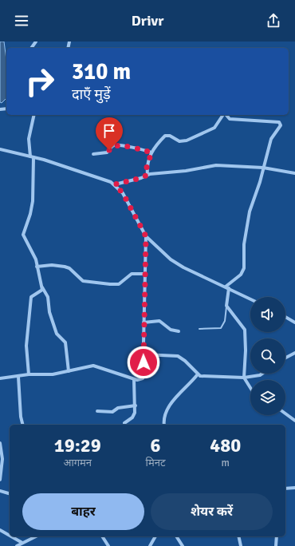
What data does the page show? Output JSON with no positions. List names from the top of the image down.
{
  "page": {
    "header": "Drivr",
    "turn": ["310 m", "दाएँ मुड़ें"],
    "eta": [
      "19:29",
      "आगमन",
      "6",
      "मिनट",
      "480",
      "m"
    ],
    "buttons": ["बाहर", "शेयर करें"]
  }
}
